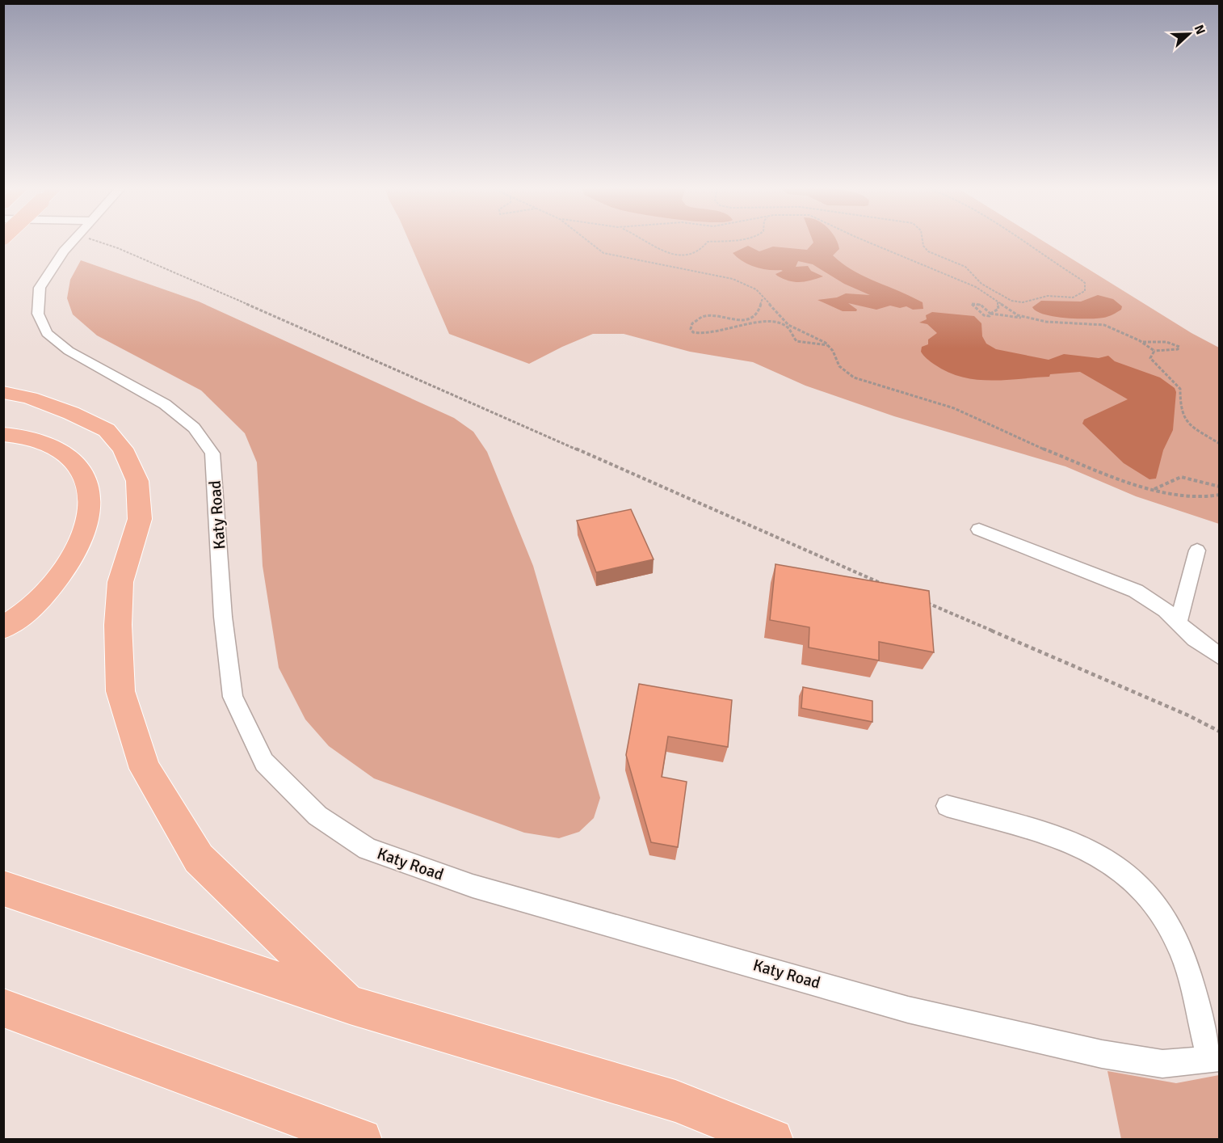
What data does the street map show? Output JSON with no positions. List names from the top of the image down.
{
  "streets": {
    "street": ["Katy Road"]
  },
  "north": "right"
}
